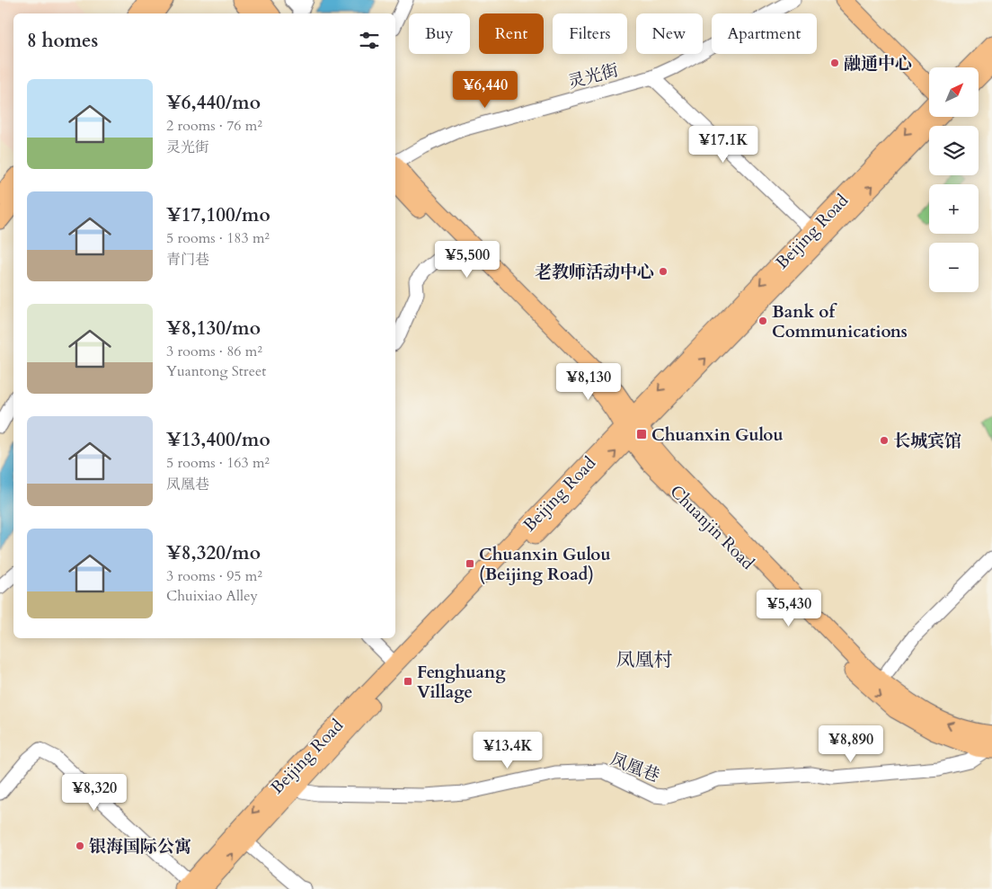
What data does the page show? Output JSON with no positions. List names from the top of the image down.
{
  "streets": {
    "main road": ["Beijing Road", "Chuanjin Road"],
    "street": ["灵光街", "凤凰巷"]
  },
  "crossings": [
    ["Beijing Road", "Chuanjin Road"],
    ["Beijing Road", "凤凰巷"],
    ["Chuanjin Road", "凤凰巷"]
  ],
  "districts": ["凤凰村"],
  "places": {
    "other": [
      "融通中心",
      "老教师活动中心",
      "Bank of Communications",
      "长城宾馆",
      "银海国际公寓"
    ],
    "transit": ["Chuanxin Gulou", "Chuanxin Gulou (Beijing Road)", "Fenghuang Village"]
  },
  "north": "top right",
  "page": {
    "chip": [
      "Buy",
      "Rent",
      "Filters",
      "New",
      "Apartment"
    ],
    "heading": "8 homes",
    "map_buttons": ["+", "−"],
    "list": [
      {
        "name": "¥6,440/mo",
        "note": "2 rooms · 76 m² · 灵光街"
      },
      {
        "name": "¥17,100/mo",
        "note": "5 rooms · 183 m² · 青门巷"
      },
      {
        "name": "¥8,130/mo",
        "note": "3 rooms · 86 m² · Yuantong Street"
      },
      {
        "name": "¥13,400/mo",
        "note": "5 rooms · 163 m² · 凤凰巷"
      },
      {
        "name": "¥8,320/mo",
        "note": "3 rooms · 95 m² · Chuixiao Alley"
      }
    ],
    "price": [
      "¥6,440",
      "¥17.1K",
      "¥5,500",
      "¥8,130",
      "¥5,430",
      "¥8,890",
      "¥13.4K",
      "¥8,320"
    ]
  }
}
